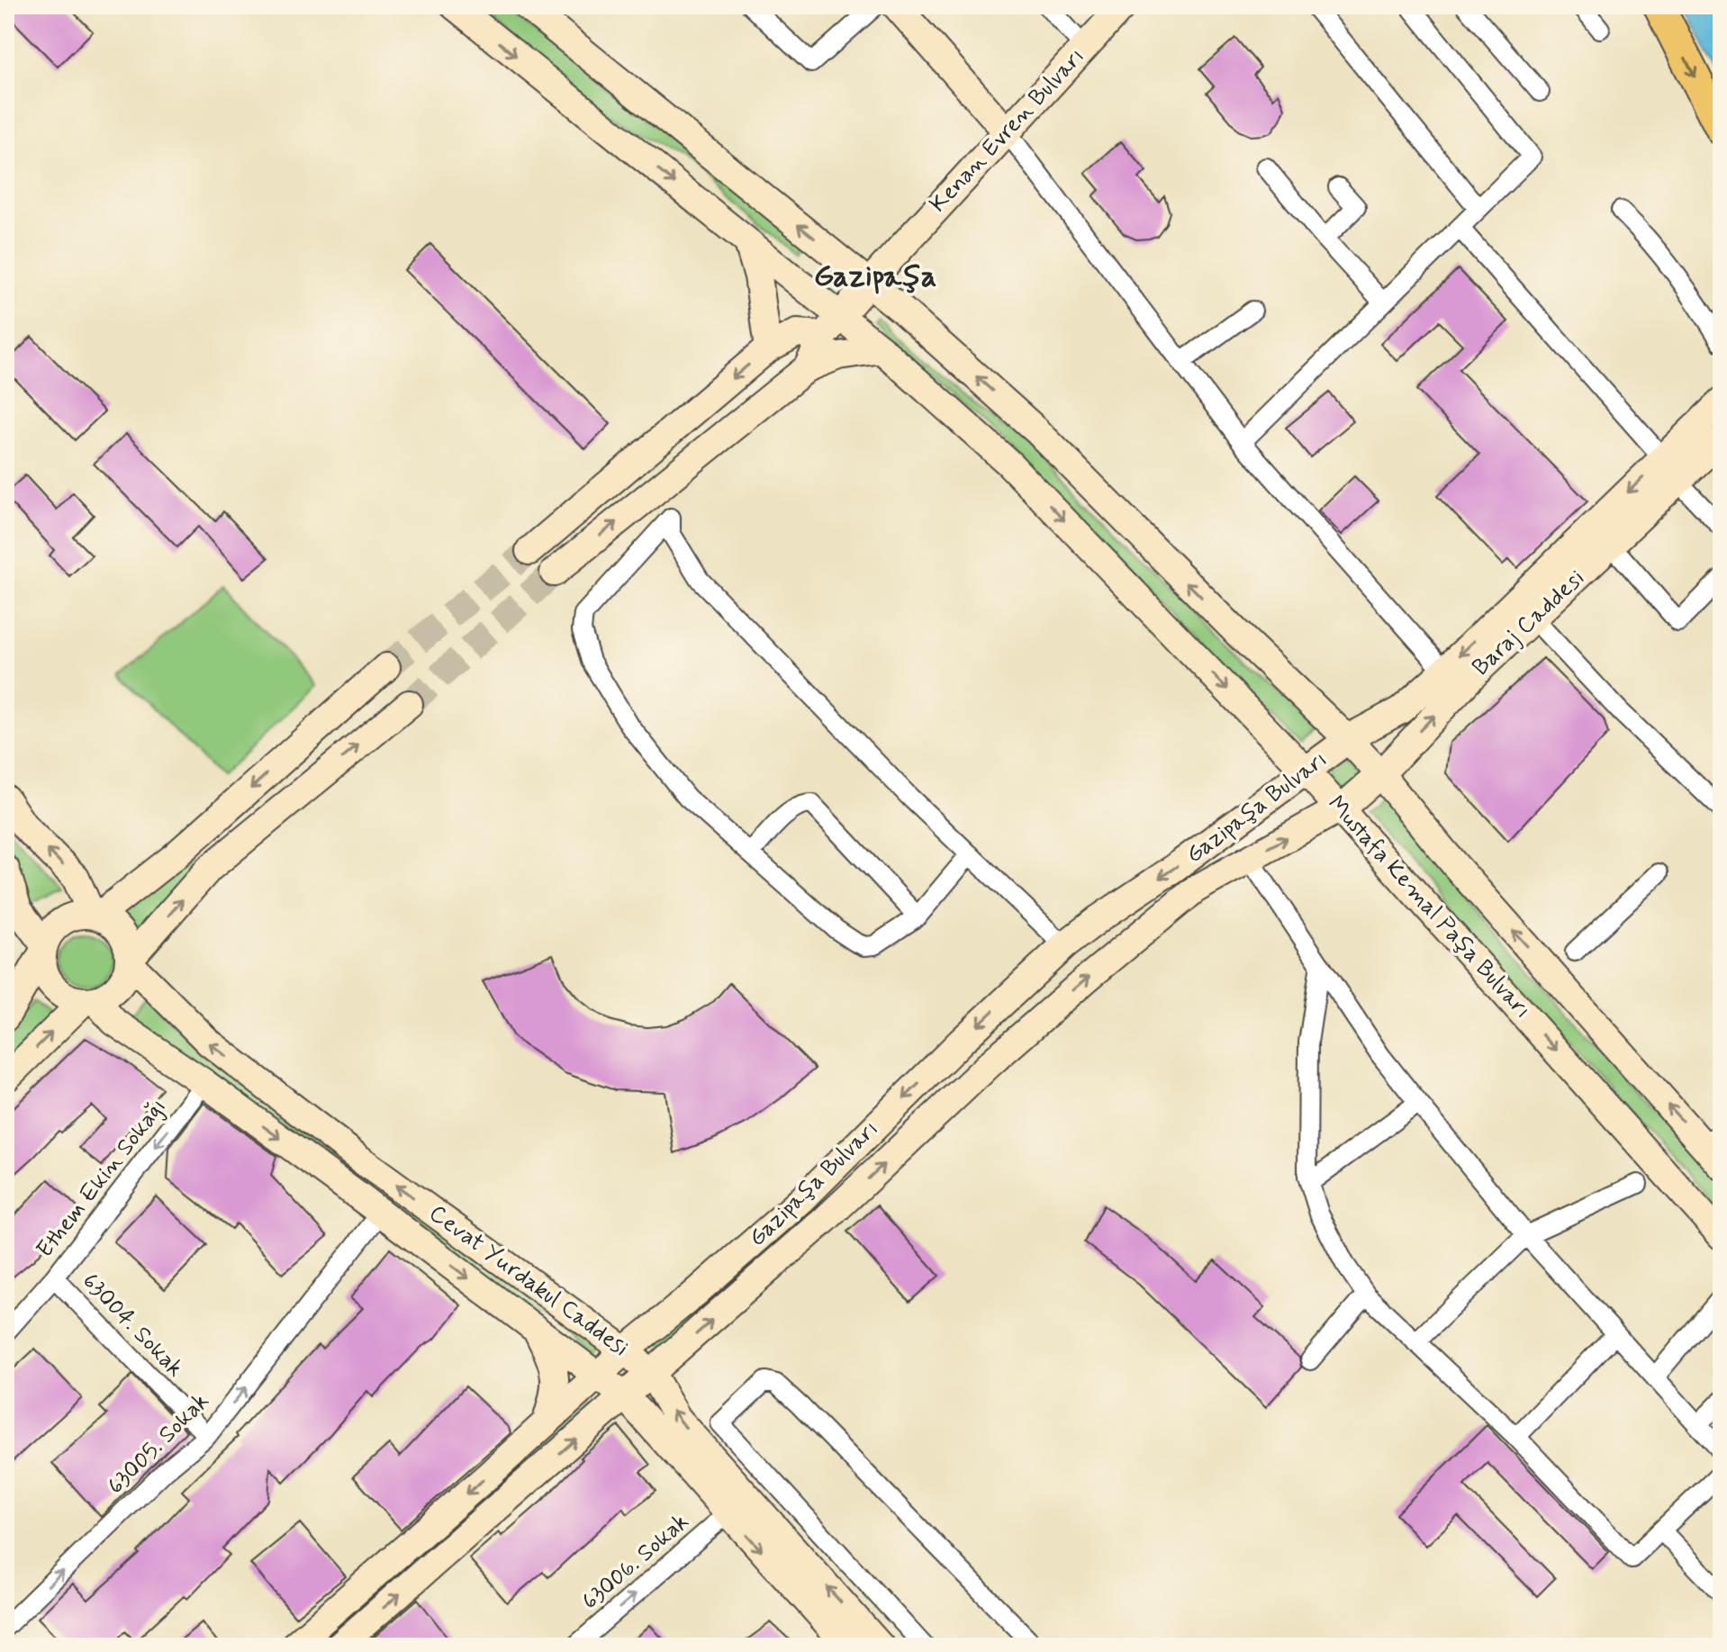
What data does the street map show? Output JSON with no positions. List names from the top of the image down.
{
  "streets": {
    "main road": [
      "Kenan Evren Bulvarı",
      "Baraj Caddesi",
      "Gazipaşa Bulvarı",
      "Mustafa Kemal Paşa Bulvarı",
      "Cevat Yurdakul Caddesi"
    ],
    "street": [
      "Ethem Ekin Sokağı",
      "63004. Sokak",
      "63005. Sokak",
      "63006. Sokak"
    ]
  },
  "crossings": [
    ["Kenan Evren Bulvarı", "Mustafa Kemal Paşa Bulvarı"],
    ["Baraj Caddesi", "Gazipaşa Bulvarı"],
    ["Baraj Caddesi", "Mustafa Kemal Paşa Bulvarı"],
    ["Gazipaşa Bulvarı", "Mustafa Kemal Paşa Bulvarı"],
    ["Gazipaşa Bulvarı", "Cevat Yurdakul Caddesi"],
    ["Ethem Ekin Sokağı", "Cevat Yurdakul Caddesi"],
    ["Ethem Ekin Sokağı", "63004. Sokak"],
    ["Cevat Yurdakul Caddesi", "63005. Sokak"],
    ["Cevat Yurdakul Caddesi", "63006. Sokak"],
    ["63004. Sokak", "63005. Sokak"]
  ],
  "one_way": ["Ethem Ekin Sokağı", "63005. Sokak", "63006. Sokak"],
  "districts": ["Gazipaşa"]
}
